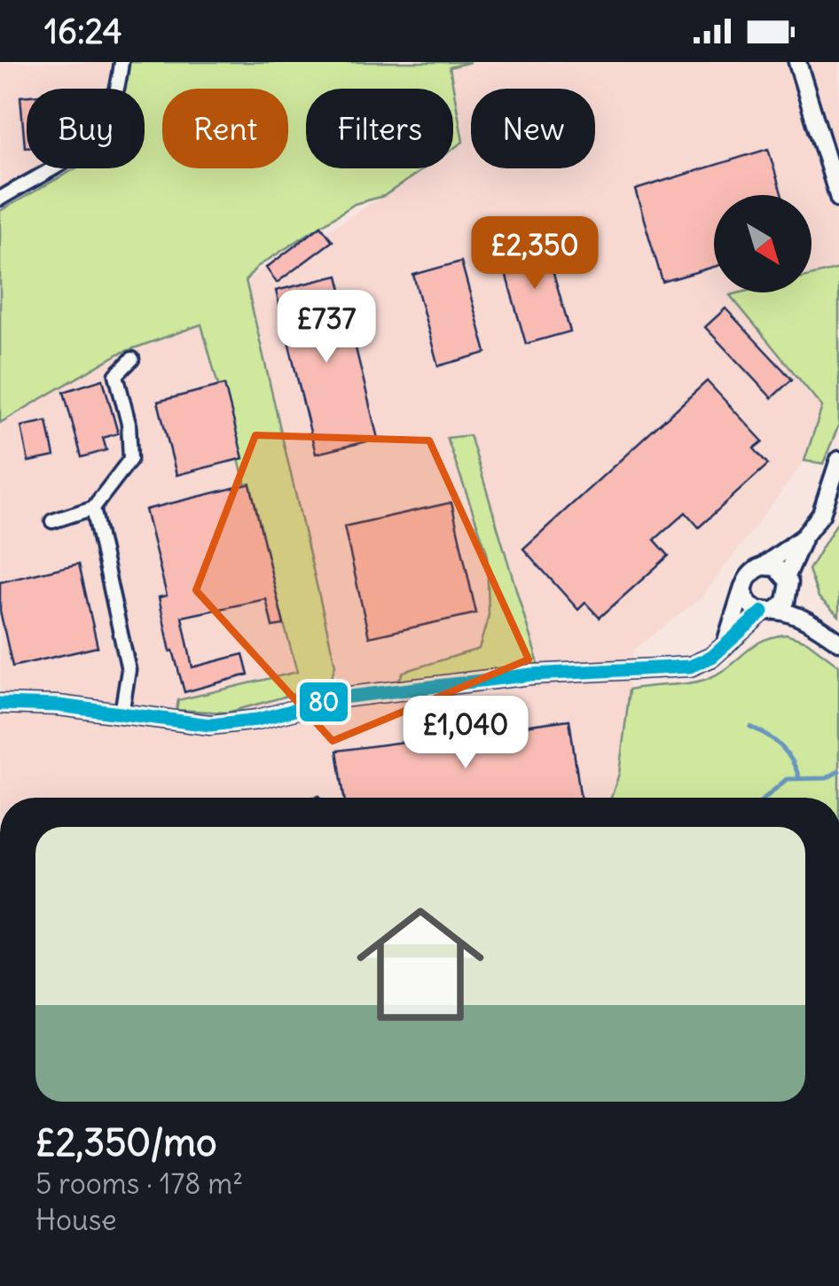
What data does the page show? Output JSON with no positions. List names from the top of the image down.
{
  "lines": ["transit line 80"],
  "north": "bottom right",
  "page": {
    "status": "16:24",
    "chip": [
      "Buy",
      "Rent",
      "Filters",
      "New"
    ],
    "price": ["£2,350", "£737", "£1,040"],
    "list": [
      {
        "name": "£2,350/mo",
        "note": "5 rooms · 178 m² · House"
      }
    ]
  }
}
